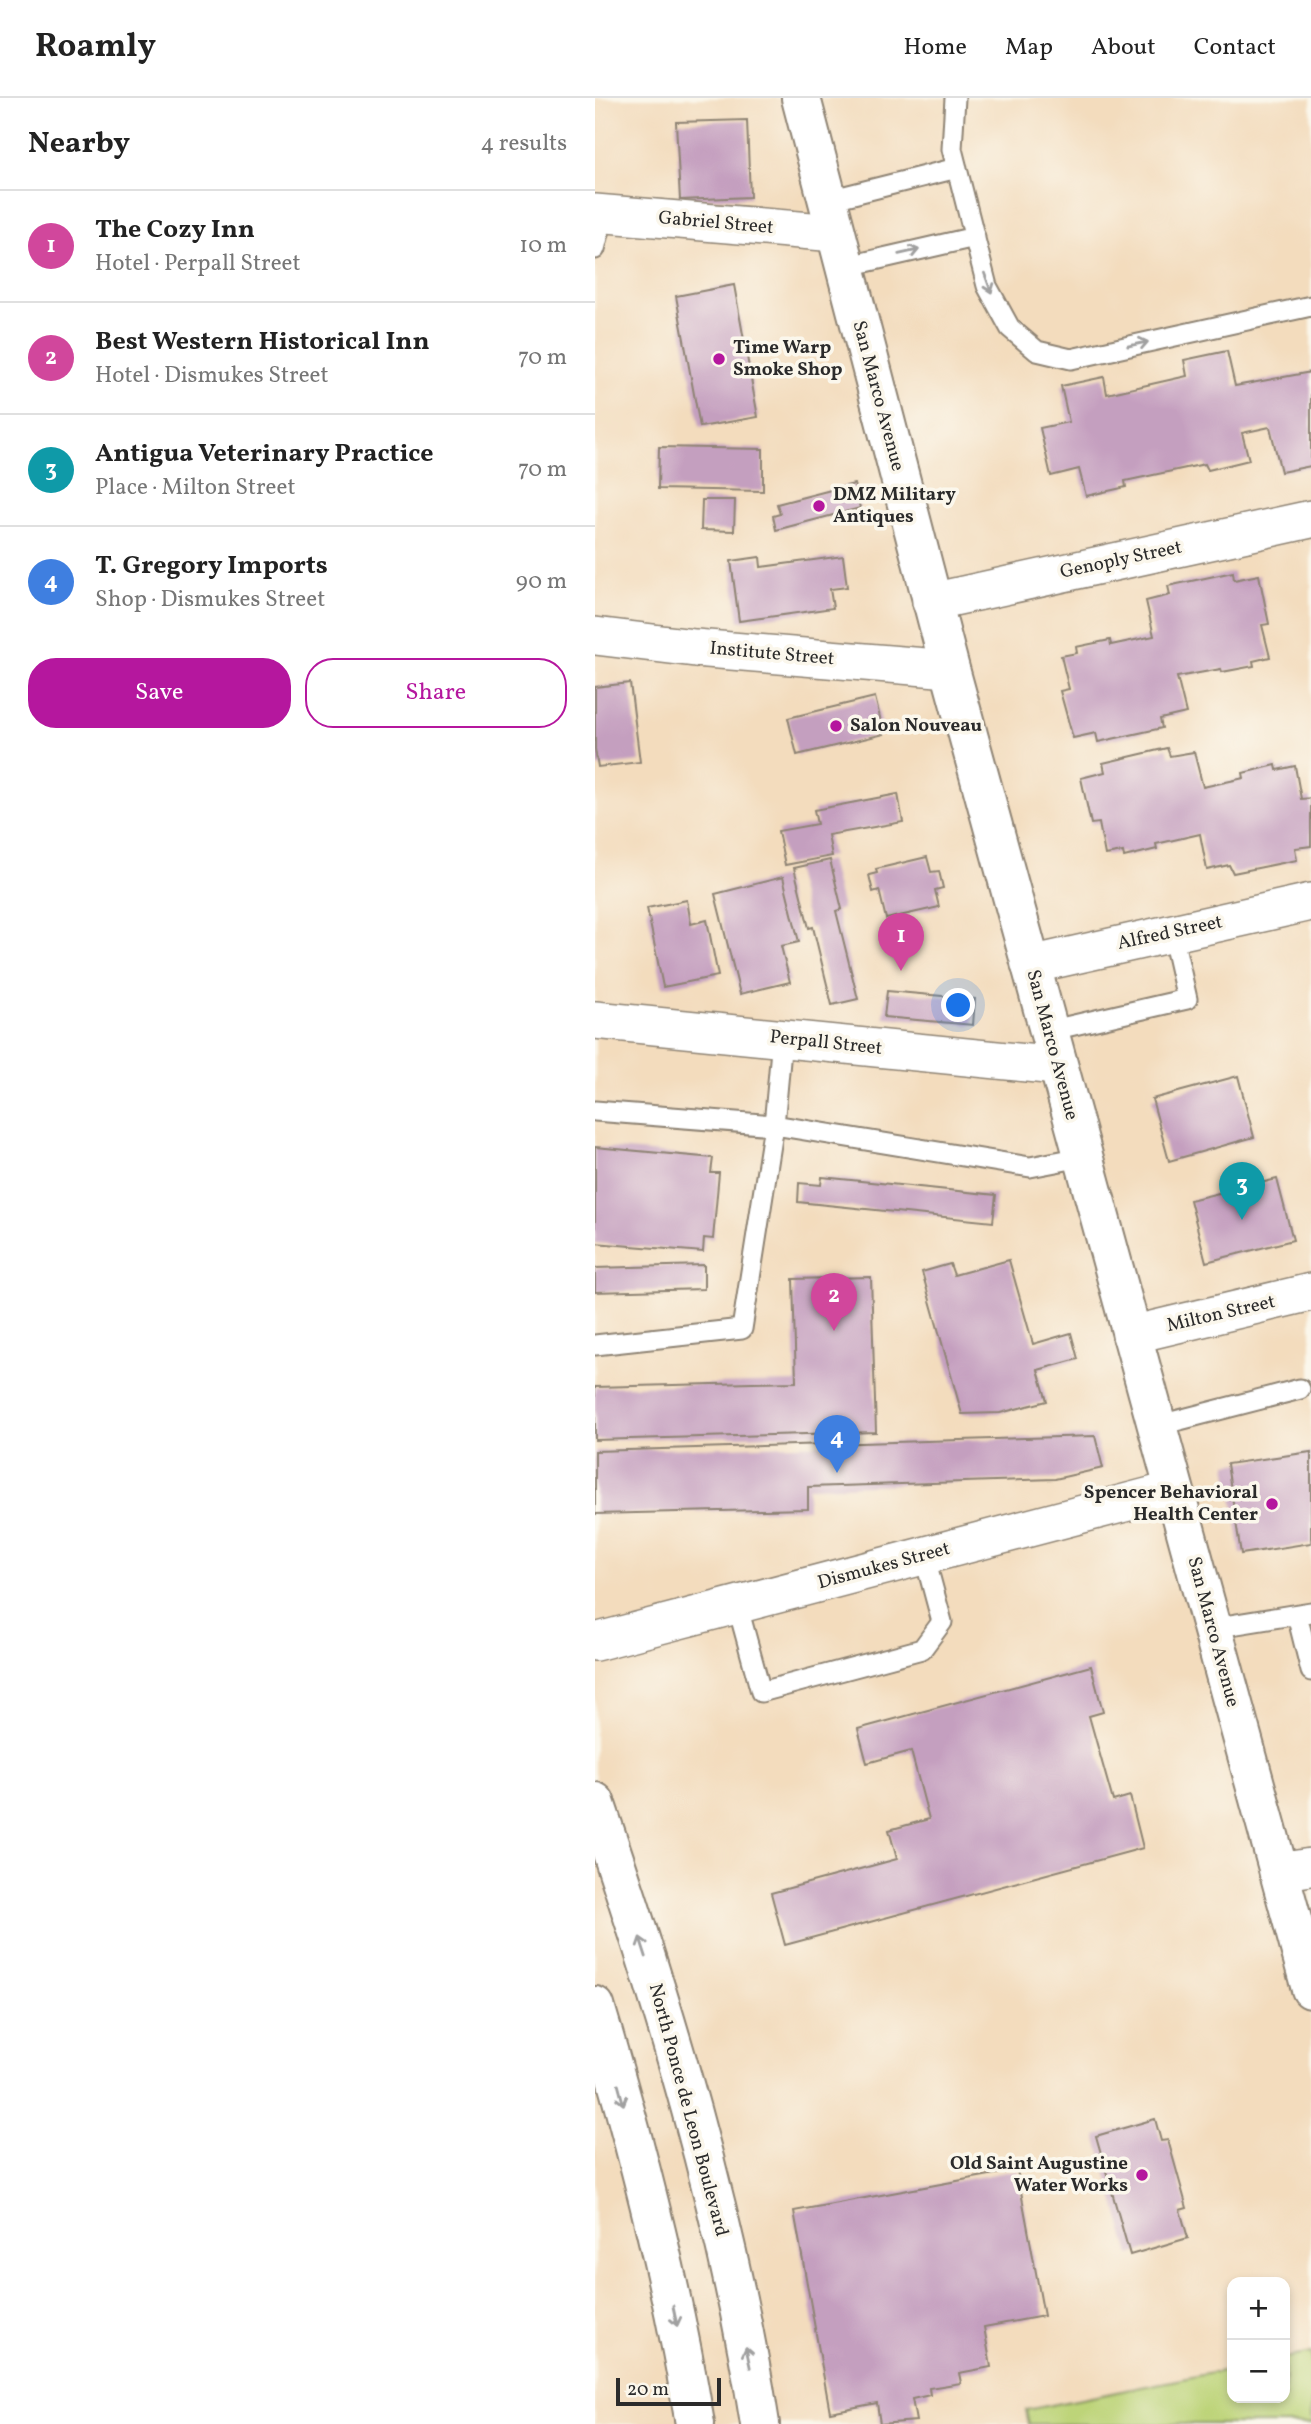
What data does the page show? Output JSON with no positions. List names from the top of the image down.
{
  "streets": {
    "main road": ["San Marco Avenue", "North Ponce de Leon Boulevard"],
    "street": [
      "Gabriel Street",
      "Genoply Street",
      "Institute Street",
      "Alfred Street",
      "Perpall Street",
      "Milton Street",
      "Dismukes Street"
    ]
  },
  "crossings": [
    ["Gabriel Street", "San Marco Avenue"],
    ["San Marco Avenue", "Genoply Street"],
    ["San Marco Avenue", "Institute Street"],
    ["San Marco Avenue", "Alfred Street"],
    ["San Marco Avenue", "Perpall Street"],
    ["San Marco Avenue", "Milton Street"],
    ["San Marco Avenue", "Dismukes Street"]
  ],
  "places": [
    "Time Warp Smoke Shop",
    "DMZ Military Antiques",
    "Salon Nouveau",
    "Spencer Behavioral Health Center",
    "Old Saint Augustine Water Works"
  ],
  "scale_bar": "20 m",
  "page": {
    "header": "Roamly",
    "nav": [
      "Home",
      "Map",
      "About",
      "Contact"
    ],
    "heading": ["Nearby", "4 results"],
    "list": [
      {
        "mark": "1",
        "name": "The Cozy Inn",
        "note": "Hotel · Perpall Street",
        "value": "10 m"
      },
      {
        "mark": "2",
        "name": "Best Western Historical Inn",
        "note": "Hotel · Dismukes Street",
        "value": "70 m"
      },
      {
        "mark": "3",
        "name": "Antigua Veterinary Practice",
        "note": "Place · Milton Street",
        "value": "70 m"
      },
      {
        "mark": "4",
        "name": "T. Gregory Imports",
        "note": "Shop · Dismukes Street",
        "value": "90 m"
      }
    ],
    "buttons": ["Save", "Share"],
    "pins": [
      "1",
      "3",
      "2",
      "4"
    ],
    "map_buttons": ["+", "−"],
    "scale": "20 m"
  }
}
